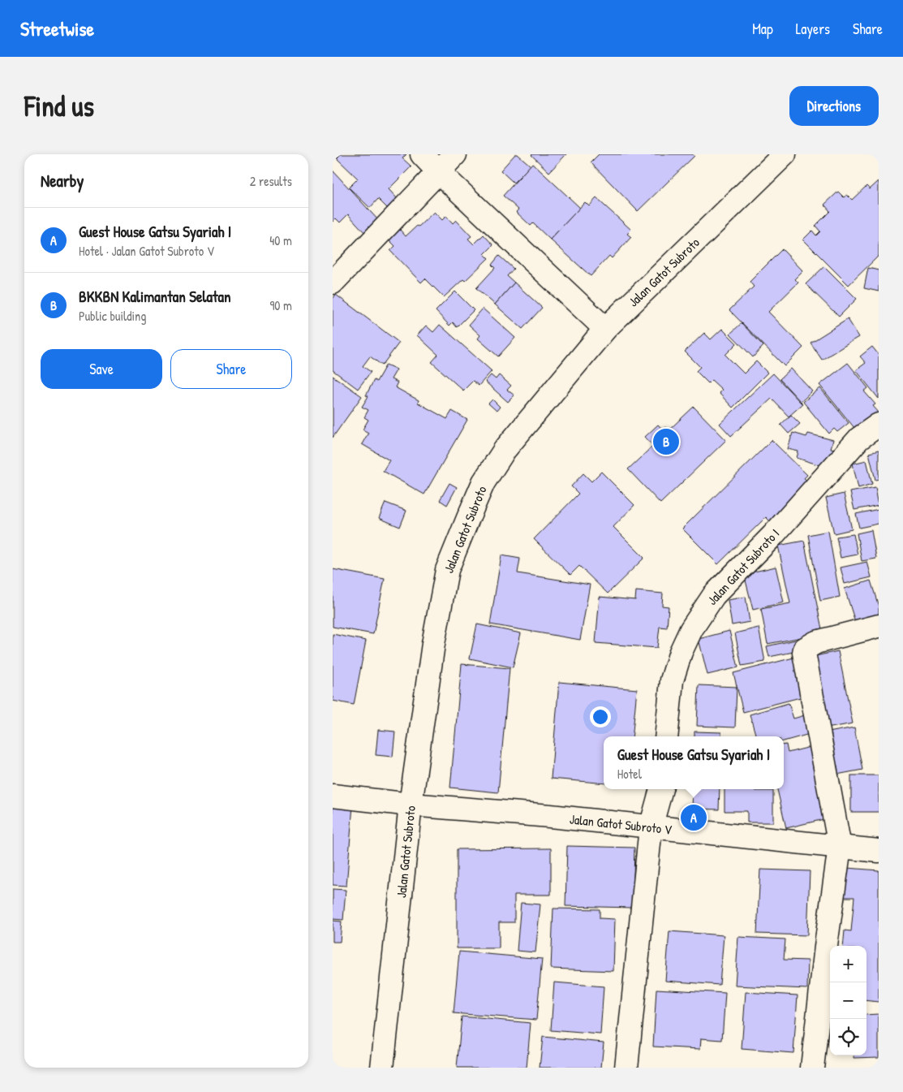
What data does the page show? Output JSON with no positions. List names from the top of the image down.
{
  "streets": {
    "street": ["Jalan Gatot Subroto", "Jalan Gatot Subroto I", "Jalan Gatot Subroto V"]
  },
  "crossings": [
    ["Jalan Gatot Subroto", "Jalan Gatot Subroto V"]
  ],
  "page": {
    "header": "Streetwise",
    "nav": ["Map", "Layers", "Share"],
    "buttons": [
      "Directions",
      ["Save", "Share"]
    ],
    "title": "Find us",
    "heading": ["Nearby", "2 results"],
    "list": [
      {
        "mark": "A",
        "name": "Guest House Gatsu Syariah I",
        "note": "Hotel · Jalan Gatot Subroto V",
        "value": "40 m"
      },
      {
        "mark": "B",
        "name": "BKKBN Kalimantan Selatan",
        "note": "Public building",
        "value": "90 m"
      }
    ],
    "pins": ["B", "A"],
    "popup": ["Guest House Gatsu Syariah I", "Hotel"],
    "map_buttons": ["+", "−"]
  }
}
